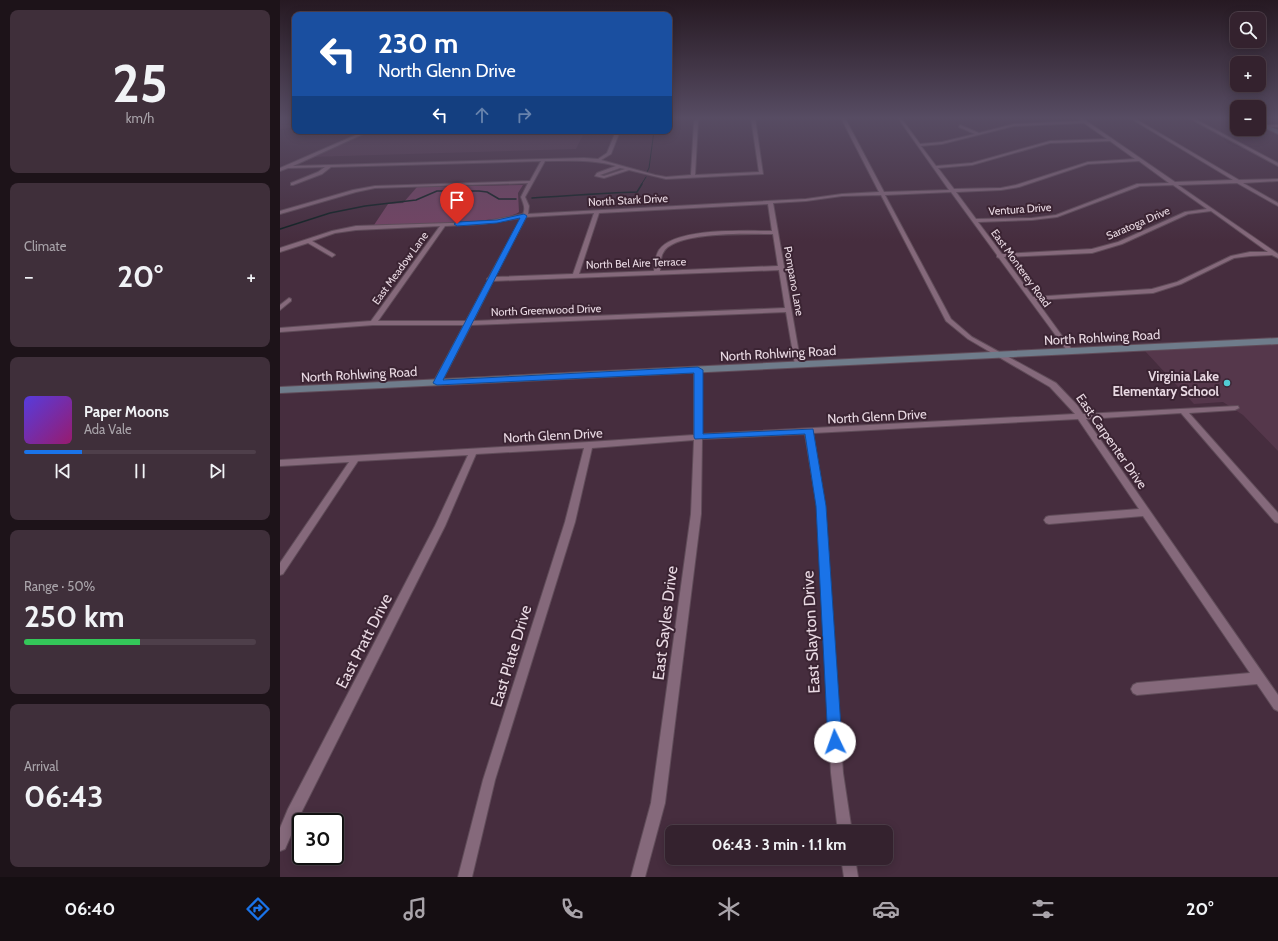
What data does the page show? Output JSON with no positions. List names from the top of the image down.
{
  "streets": {
    "street": [
      "North Stark Drive",
      "Ventura Drive",
      "Saratoga Drive",
      "North Bel Aire Terrace",
      "East Meadow Lane",
      "East Monterey Road",
      "Pompano Lane",
      "North Greenwood Drive",
      "North Rohlwing Road",
      "North Glenn Drive",
      "East Carpenter Drive",
      "East Sayles Drive",
      "East Slayton Drive",
      "East Pratt Drive",
      "East Plate Drive"
    ]
  },
  "crossings": [
    ["North Stark Drive", "East Meadow Lane"],
    ["North Stark Drive", "East Monterey Road"],
    ["North Stark Drive", "Pompano Lane"],
    ["North Stark Drive", "East Carpenter Drive"],
    ["Ventura Drive", "East Monterey Road"],
    ["Saratoga Drive", "East Monterey Road"],
    ["North Bel Aire Terrace", "Pompano Lane"],
    ["East Meadow Lane", "North Greenwood Drive"],
    ["East Monterey Road", "North Rohlwing Road"],
    ["Pompano Lane", "North Greenwood Drive"],
    ["Pompano Lane", "North Rohlwing Road"],
    ["North Rohlwing Road", "East Carpenter Drive"],
    ["North Rohlwing Road", "East Sayles Drive"],
    ["North Glenn Drive", "East Carpenter Drive"],
    ["North Glenn Drive", "East Sayles Drive"],
    ["North Glenn Drive", "East Slayton Drive"],
    ["North Glenn Drive", "East Pratt Drive"],
    ["North Glenn Drive", "East Plate Drive"]
  ],
  "places": ["Virginia Lake Elementary School"],
  "page": {
    "tile": [
      ["25", "km/h"],
      "Climate",
      ["Range · 50%", "250 km"],
      ["Arrival", "06:43"]
    ],
    "map_buttons": ["+", "−"],
    "turn": ["230 m", "North Glenn Drive"],
    "heat": ["−", "20°", "+"],
    "song": ["Paper Moons", "Ada Vale"],
    "limit": "30",
    "trip": "06:43 · 3 min · 1.1 km",
    "tabs": ["06:40", "20°"]
  }
}
